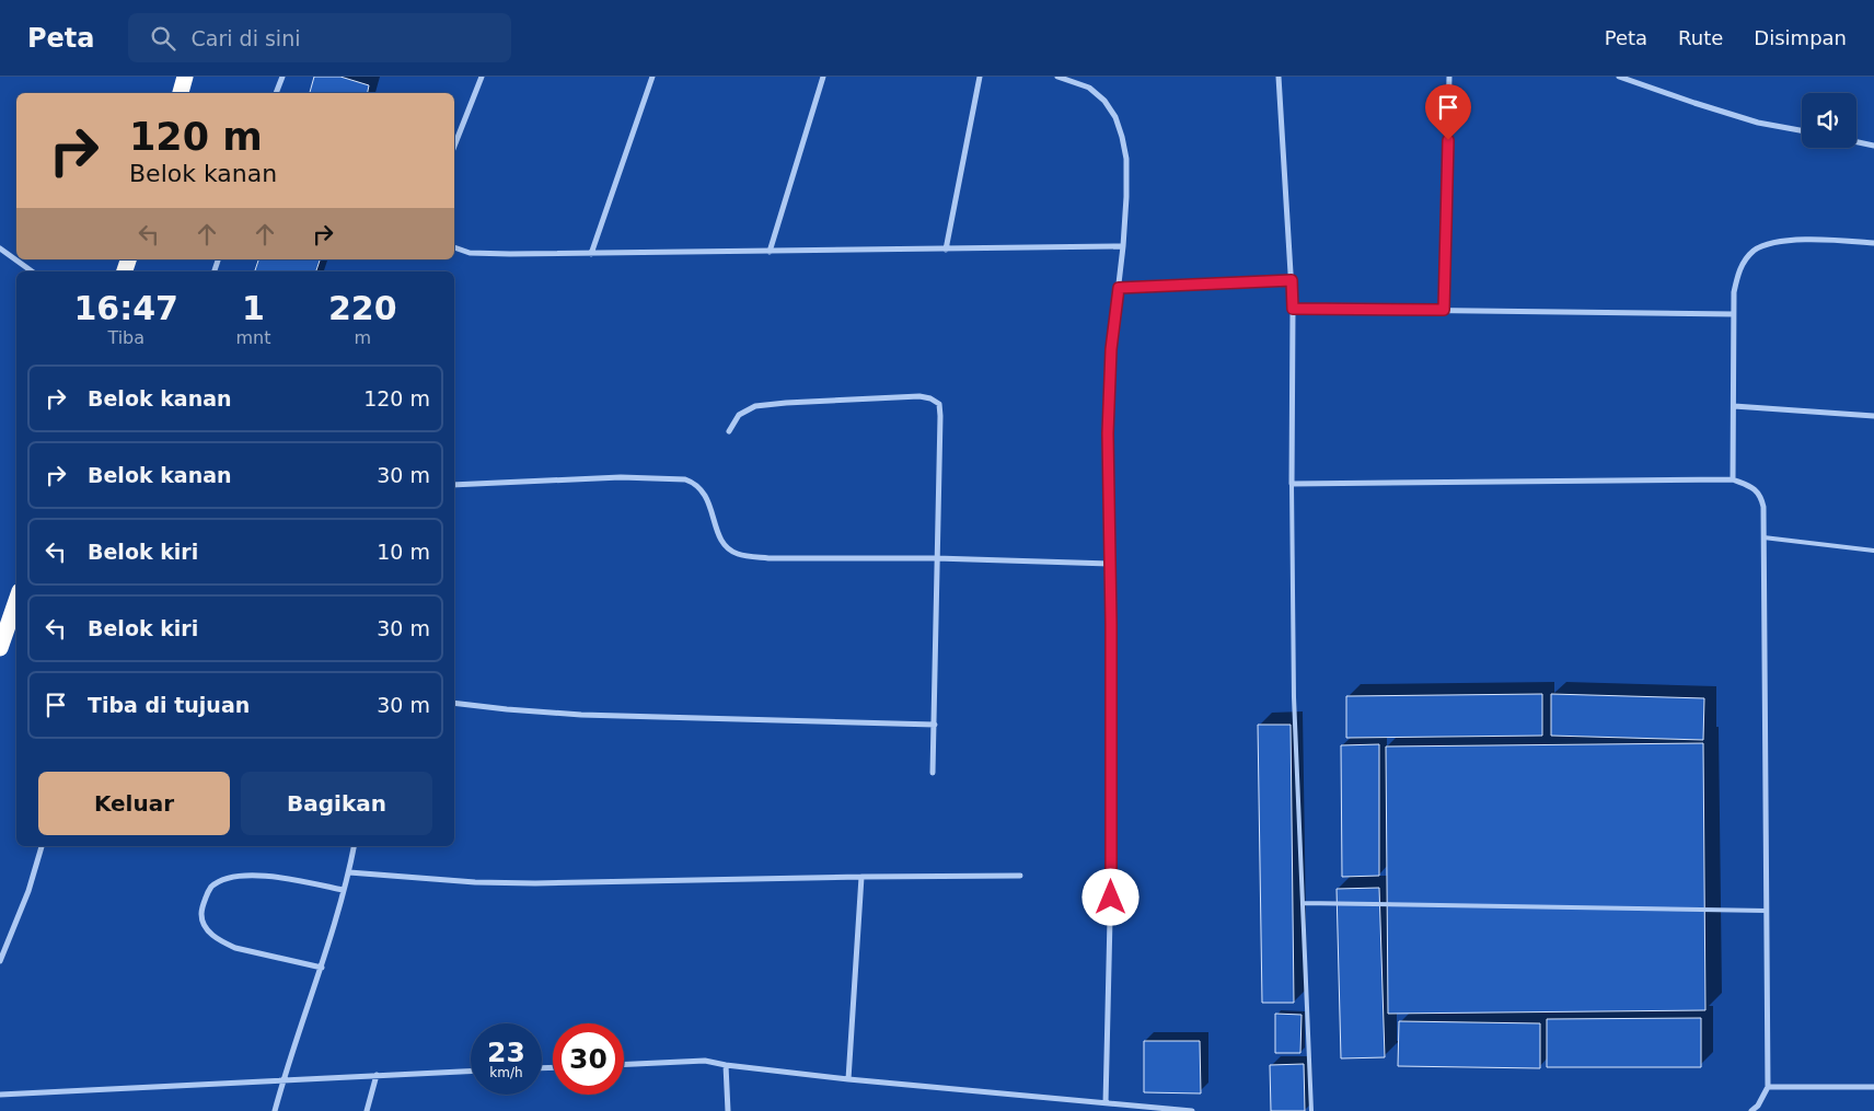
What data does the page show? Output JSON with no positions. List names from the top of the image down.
{
  "page": {
    "header": "Peta",
    "search": "Cari di sini",
    "nav": ["Peta", "Rute", "Disimpan"],
    "turn": ["120 m", "Belok kanan"],
    "eta": [
      "16:47",
      "Tiba",
      "1",
      "mnt",
      "220",
      "m"
    ],
    "list": [
      {
        "name": "Belok kanan",
        "value": "120 m"
      },
      {
        "name": "Belok kanan",
        "value": "30 m"
      },
      {
        "name": "Belok kiri",
        "value": "10 m"
      },
      {
        "name": "Belok kiri",
        "value": "30 m"
      },
      {
        "name": "Tiba di tujuan",
        "value": "30 m"
      }
    ],
    "buttons": ["Keluar", "Bagikan"],
    "speed": "23 km/h",
    "limit": "30"
  }
}
